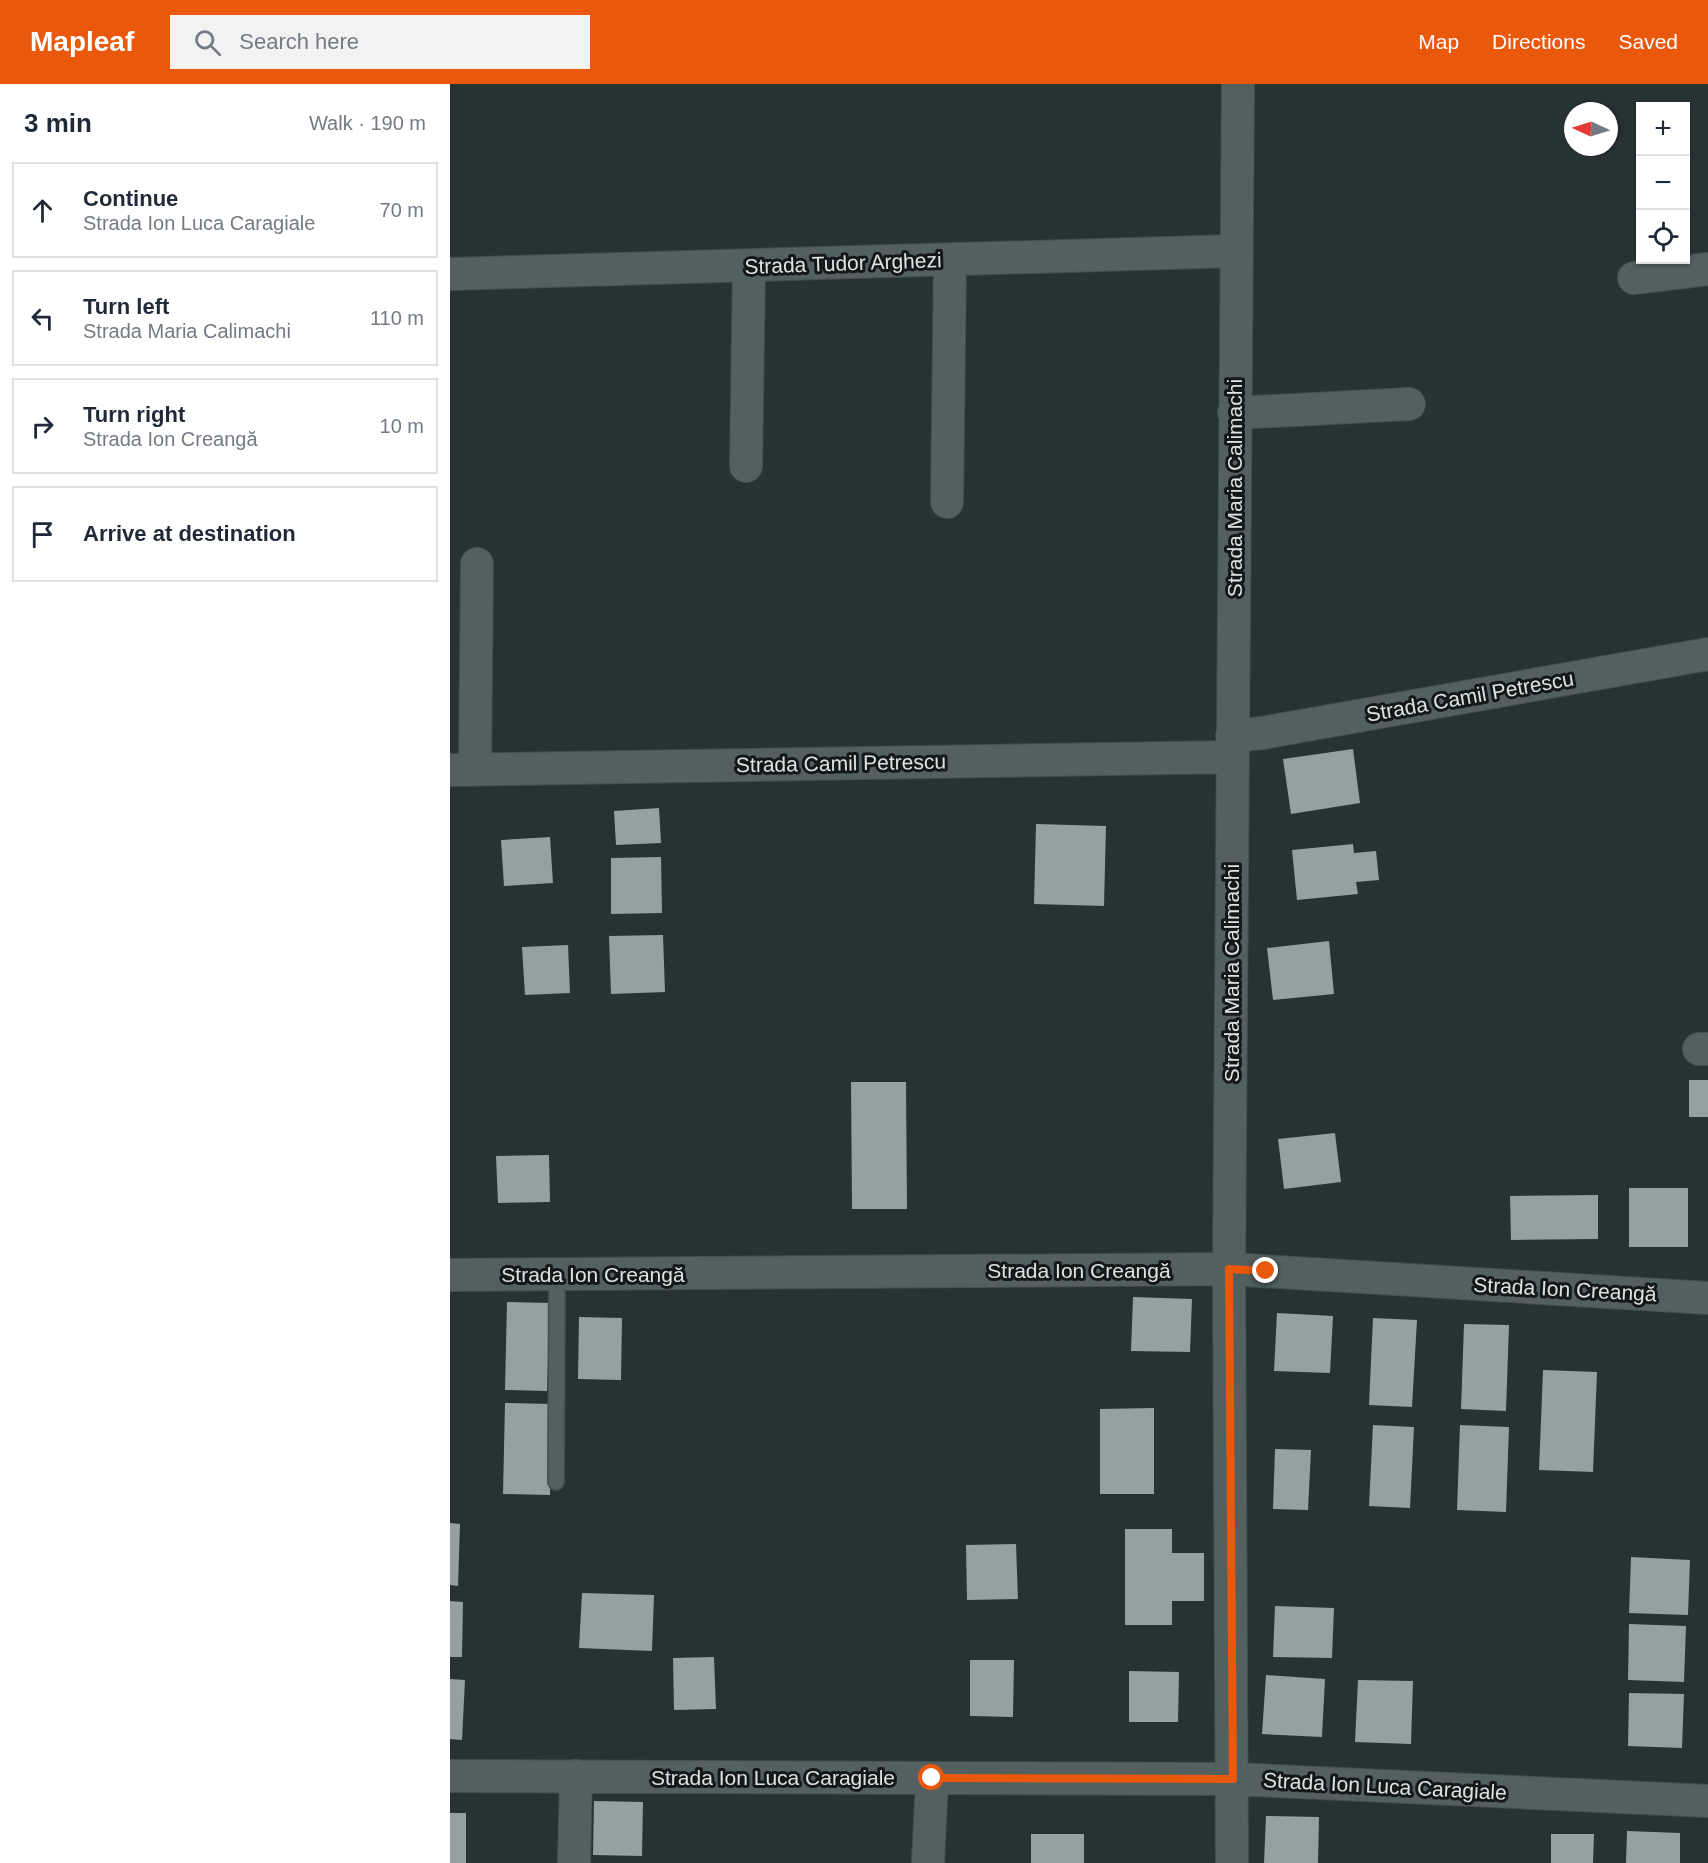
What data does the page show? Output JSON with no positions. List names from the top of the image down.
{
  "streets": {
    "street": [
      "Strada Tudor Arghezi",
      "Strada Maria Calimachi",
      "Strada Camil Petrescu",
      "Strada Ion Creangă",
      "Strada Ion Luca Caragiale"
    ]
  },
  "crossings": [
    ["Strada Tudor Arghezi", "Strada Maria Calimachi"],
    ["Strada Maria Calimachi", "Strada Camil Petrescu"],
    ["Strada Maria Calimachi", "Strada Ion Creangă"],
    ["Strada Maria Calimachi", "Strada Ion Luca Caragiale"]
  ],
  "north": "left",
  "page": {
    "header": "Mapleaf",
    "search": "Search here",
    "nav": ["Map", "Directions", "Saved"],
    "heading": ["3 min", "Walk · 190 m"],
    "map_buttons": ["+", "−"],
    "list": [
      ["Continue", "Strada Ion Luca Caragiale", "70 m"],
      ["Turn left", "Strada Maria Calimachi", "110 m"],
      ["Turn right", "Strada Ion Creangă", "10 m"],
      "Arrive at destination"
    ]
  }
}
